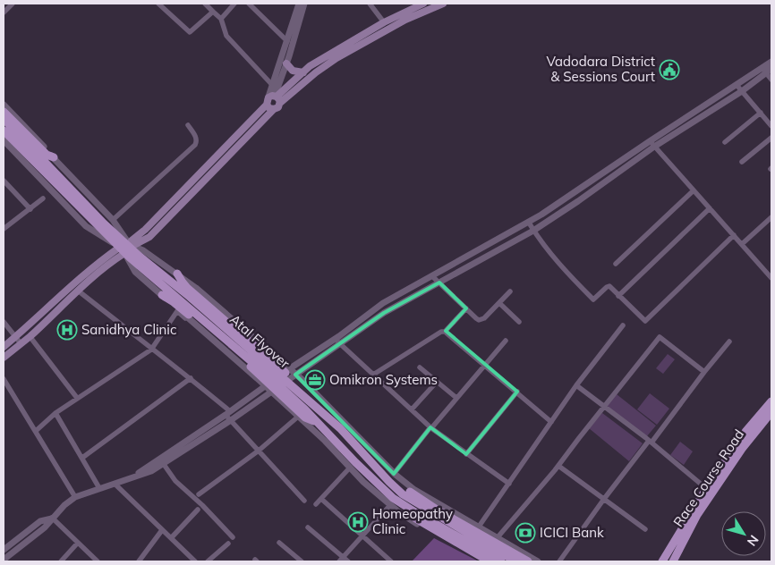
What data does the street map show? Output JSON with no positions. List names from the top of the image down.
{
  "streets": {
    "main road": ["Atal Flyover", "Race Course Road"]
  },
  "places": {
    "public building": ["Vadodara District & Sessions Court"],
    "hospital": ["Sanidhya Clinic", "Homeopathy Clinic"],
    "office": ["Omikron Systems"],
    "bank": ["ICICI Bank"]
  },
  "north": "bottom right"
}
